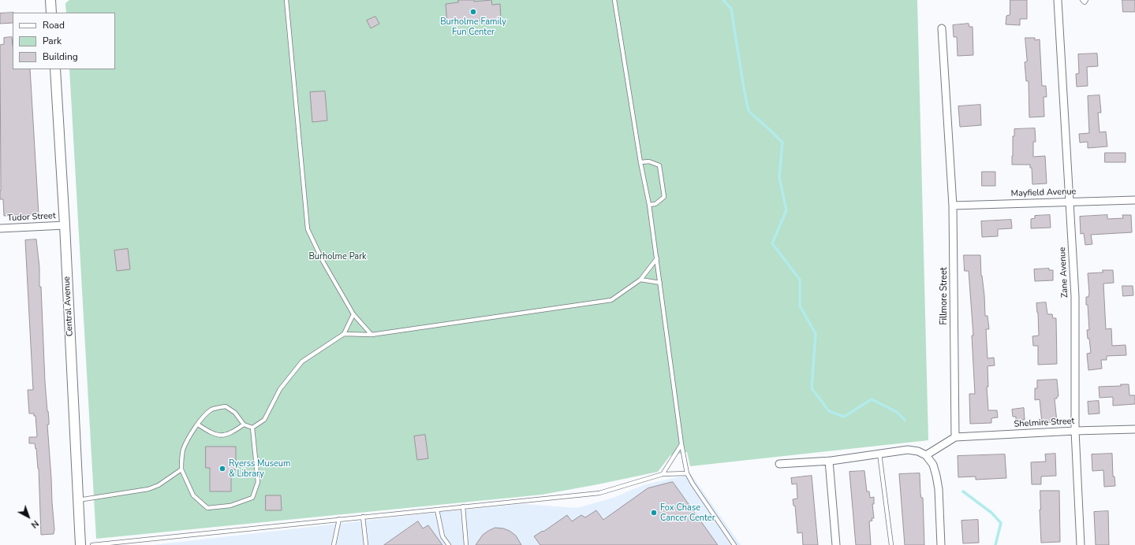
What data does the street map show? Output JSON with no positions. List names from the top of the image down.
{
  "streets": {
    "main road": ["Central Avenue"],
    "street": [
      "Mayfield Avenue",
      "Tudor Street",
      "Zane Avenue",
      "Fillmore Street",
      "Shelmire Street"
    ]
  },
  "crossings": [
    ["Mayfield Avenue", "Zane Avenue"],
    ["Mayfield Avenue", "Fillmore Street"],
    ["Tudor Street", "Central Avenue"],
    ["Zane Avenue", "Shelmire Street"],
    ["Fillmore Street", "Shelmire Street"]
  ],
  "parks": ["Burholme Park"],
  "places": ["Burholme Family Fun Center", "Ryerss Museum & Library", "Fox Chase Cancer Center"],
  "legend": ["Road", "Park", "Building"],
  "north": "bottom right"
}
